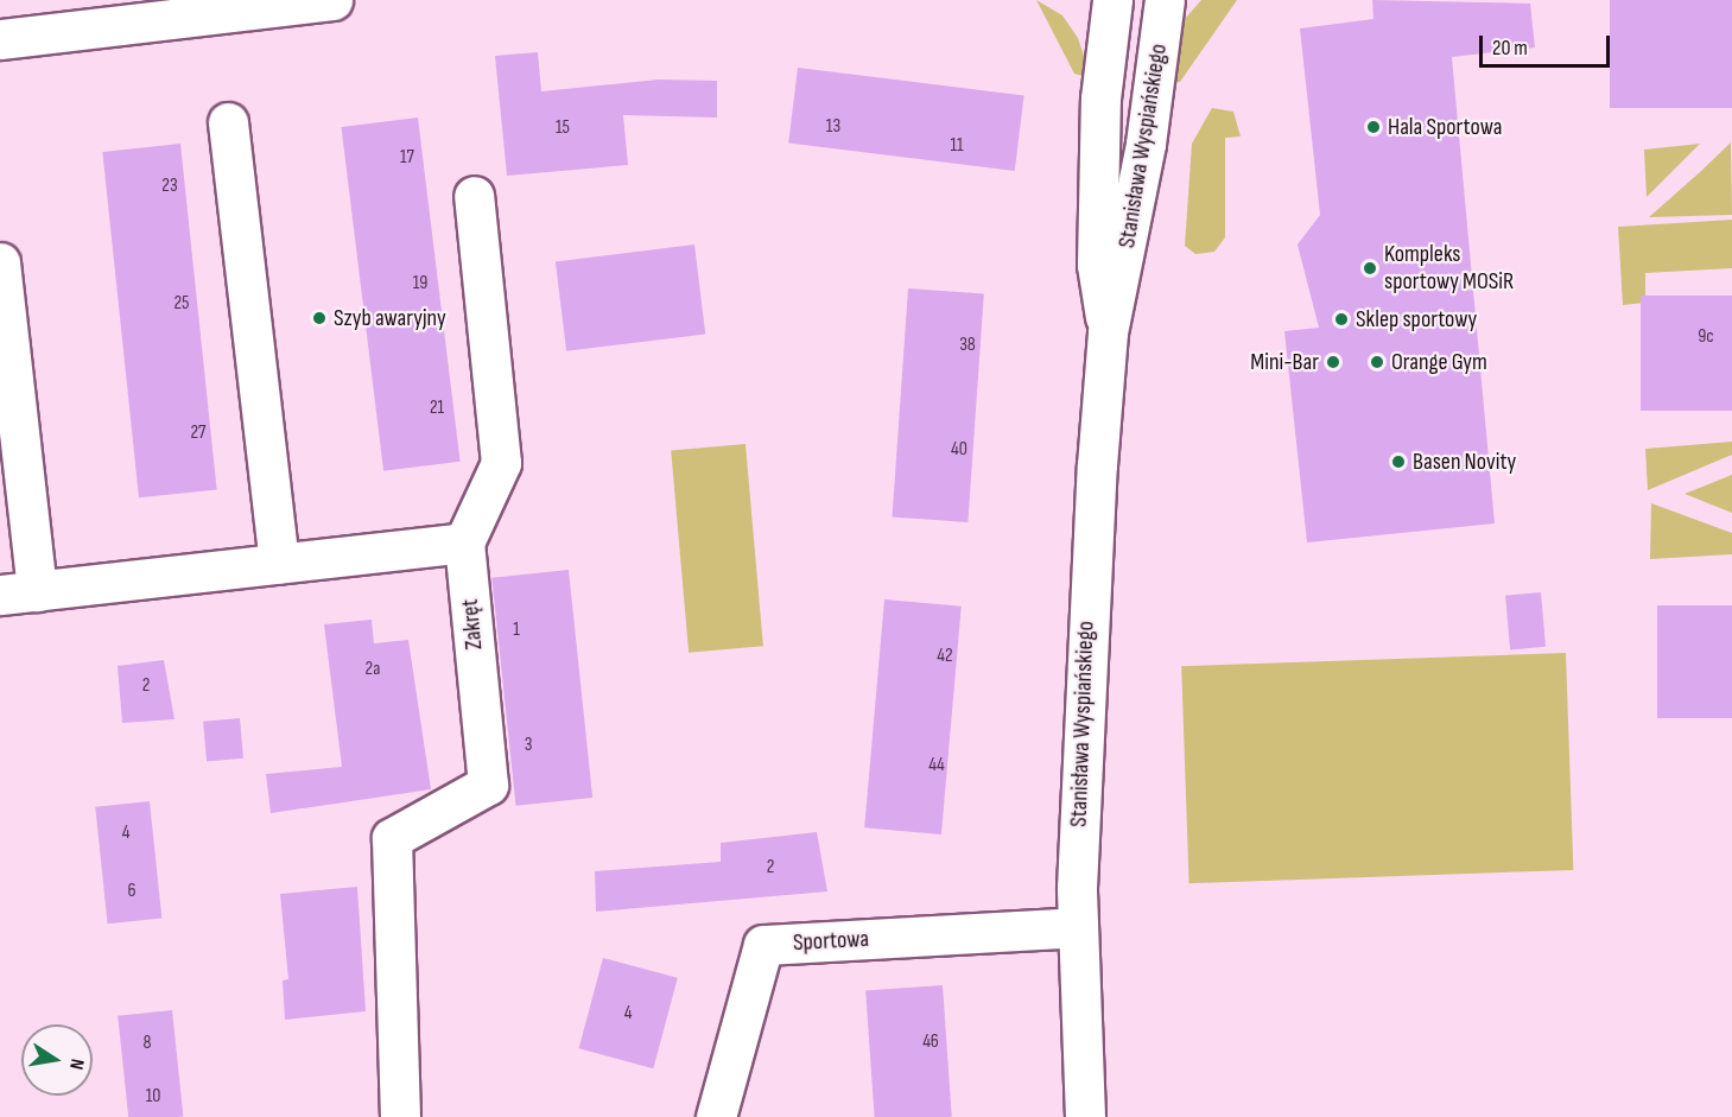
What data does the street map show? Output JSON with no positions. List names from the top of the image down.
{
  "streets": {
    "street": ["Stanisława Wyspiańskiego", "Zakręt", "Sportowa"]
  },
  "crossings": [
    ["Stanisława Wyspiańskiego", "Sportowa"]
  ],
  "places": [
    "Hala Sportowa",
    "Kompleks sportowy MOSiR",
    "Szyb awaryjny",
    "Sklep sportowy",
    "Mini-Bar",
    "Orange Gym",
    "Basen Novity"
  ],
  "house_numbers": [
    "13",
    "15",
    "11",
    "17",
    "23",
    "19",
    "25",
    "9c",
    "38",
    "21",
    "27",
    "40",
    "1",
    "42",
    "2a",
    "2",
    "3",
    "44",
    "4",
    "2",
    "6",
    "4",
    "46",
    "8",
    "10"
  ],
  "scale_bar": "20 m",
  "north": "right"
}
